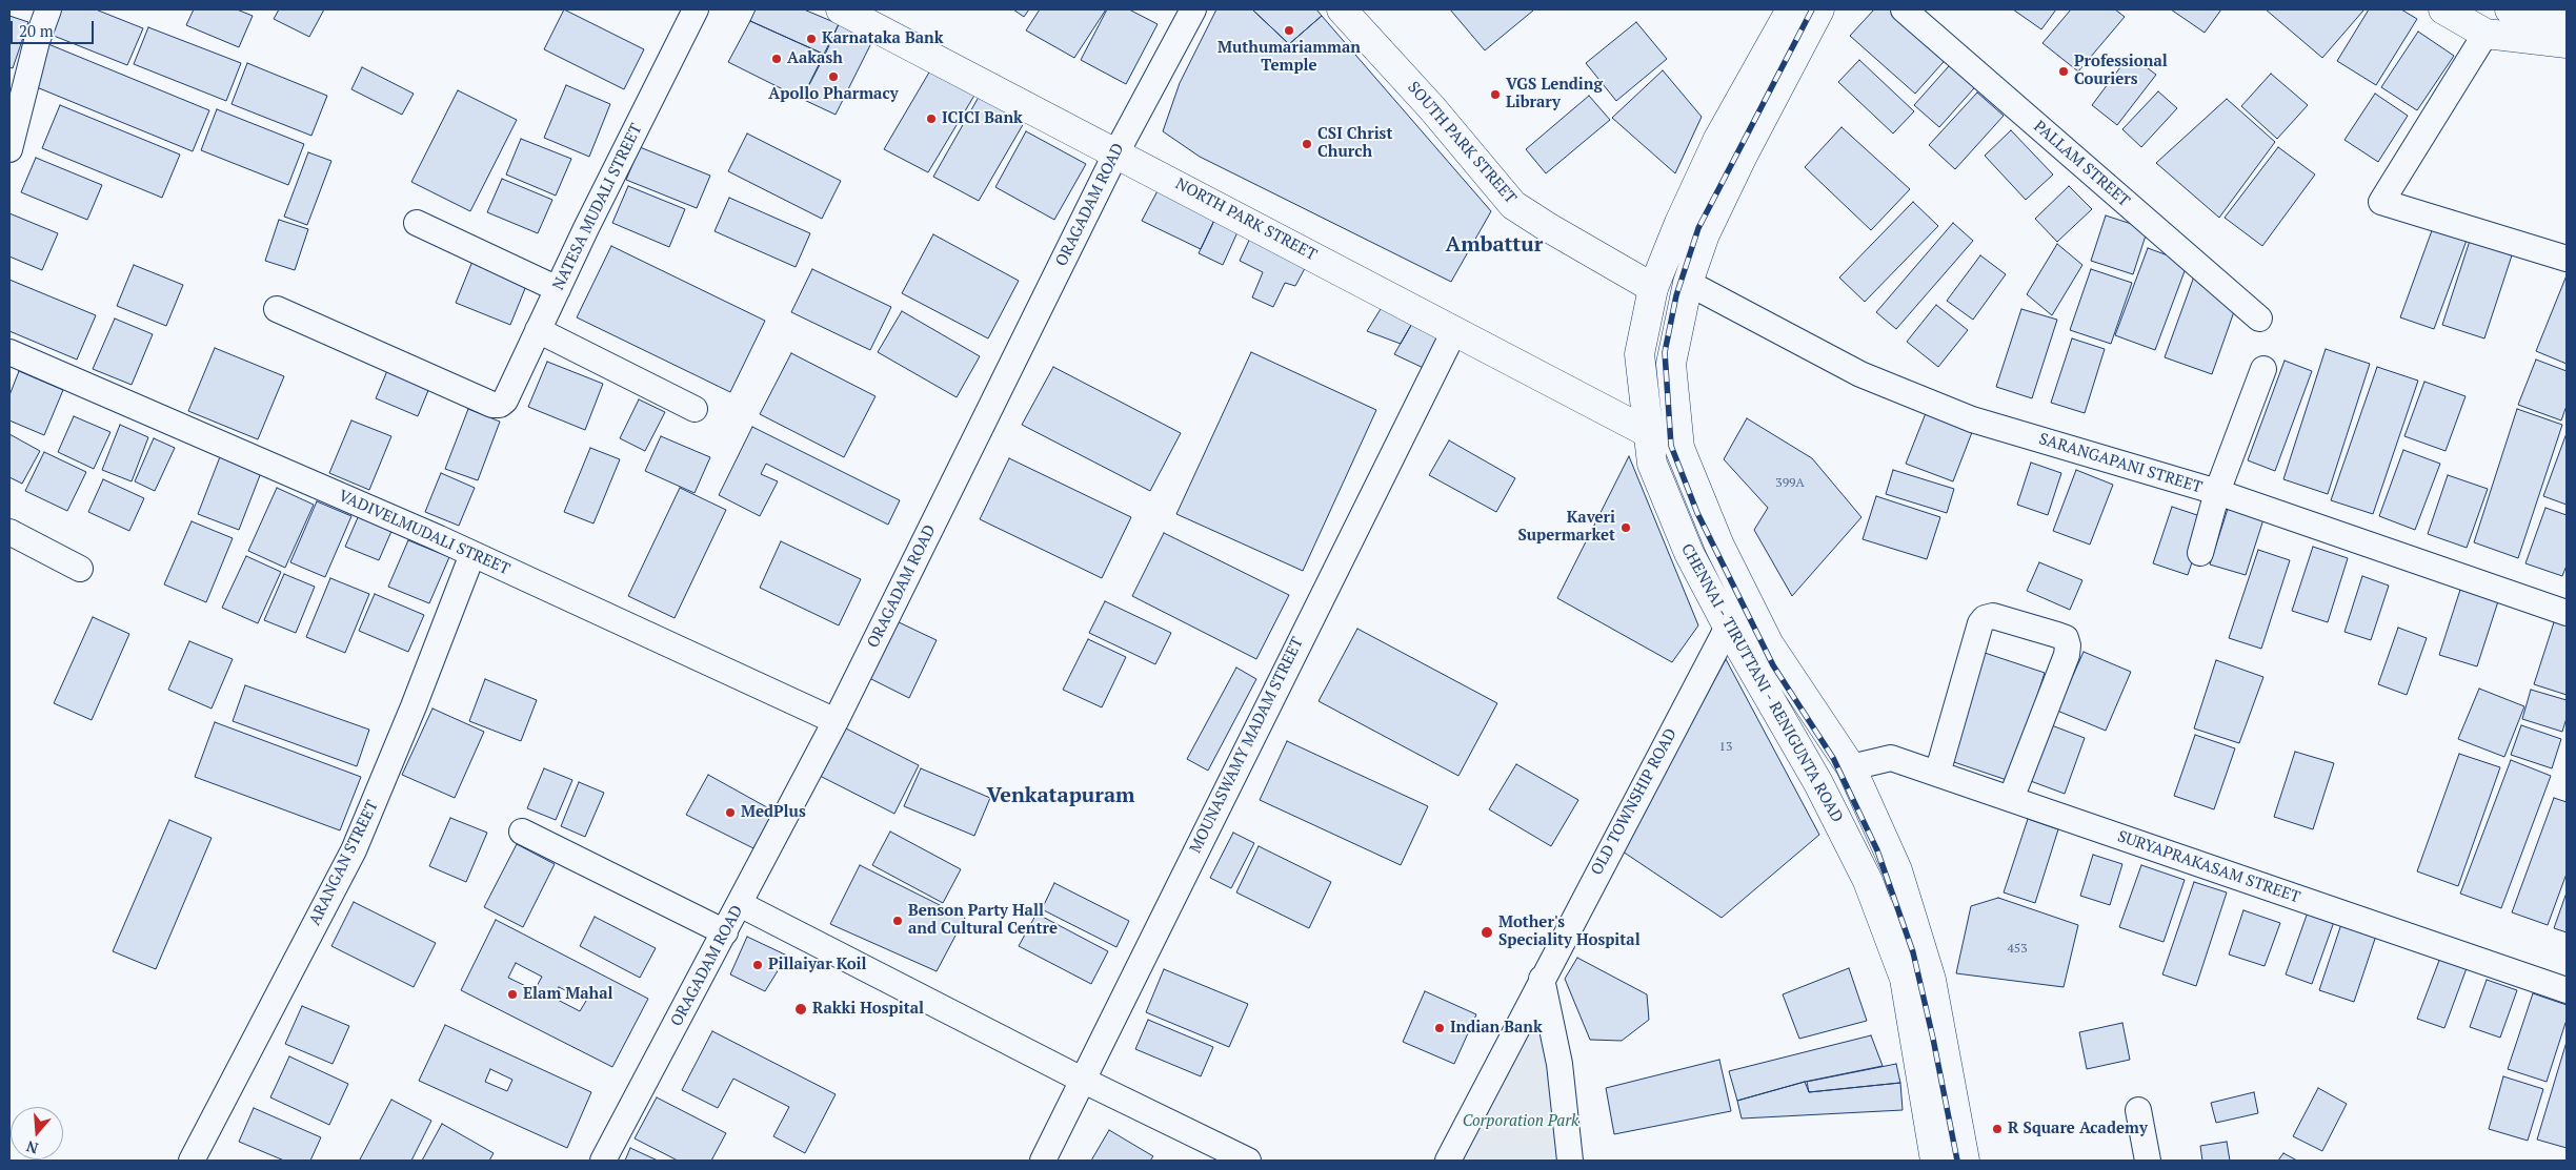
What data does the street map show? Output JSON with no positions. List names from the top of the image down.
{
  "streets": {
    "main road": ["SOUTH PARK STREET", "NORTH PARK STREET", "CHENNAI - TIRUTTANI - RENIGUNTA ROAD"],
    "street": [
      "PALLAM STREET",
      "ORAGADAM ROAD",
      "NATESA MUDALI STREET",
      "SARANGAPANI STREET",
      "VADIVELMUDALI STREET",
      "MOUNASWAMY MADAM STREET",
      "OLD TOWNSHIP ROAD",
      "ARANGAN STREET",
      "SURYAPRAKASAM STREET"
    ]
  },
  "crossings": [
    ["SOUTH PARK STREET", "CHENNAI - TIRUTTANI - RENIGUNTA ROAD"],
    ["ORAGADAM ROAD", "NORTH PARK STREET"],
    ["ORAGADAM ROAD", "VADIVELMUDALI STREET"],
    ["NORTH PARK STREET", "CHENNAI - TIRUTTANI - RENIGUNTA ROAD"],
    ["NORTH PARK STREET", "MOUNASWAMY MADAM STREET"],
    ["SARANGAPANI STREET", "CHENNAI - TIRUTTANI - RENIGUNTA ROAD"],
    ["VADIVELMUDALI STREET", "ARANGAN STREET"],
    ["CHENNAI - TIRUTTANI - RENIGUNTA ROAD", "OLD TOWNSHIP ROAD"],
    ["CHENNAI - TIRUTTANI - RENIGUNTA ROAD", "SURYAPRAKASAM STREET"]
  ],
  "districts": ["Ambattur", "Venkatapuram"],
  "parks": ["Corporation Park"],
  "places": [
    "Muthumariamman Temple",
    "Karnataka Bank",
    "Aakash",
    "Professional Couriers",
    "Apollo Pharmacy",
    "VGS Lending Library",
    "ICICI Bank",
    "CSI Christ Church",
    "Kaveri Supermarket",
    "MedPlus",
    "Benson Party Hall and Cultural Centre",
    "Mother's Speciality Hospital",
    "Pillaiyar Koil",
    "Elam Mahal",
    "Rakki Hospital",
    "Indian Bank",
    "R Square Academy"
  ],
  "house_numbers": ["399A", "13", "453"],
  "scale_bar": "20 m",
  "north": "bottom"
}
